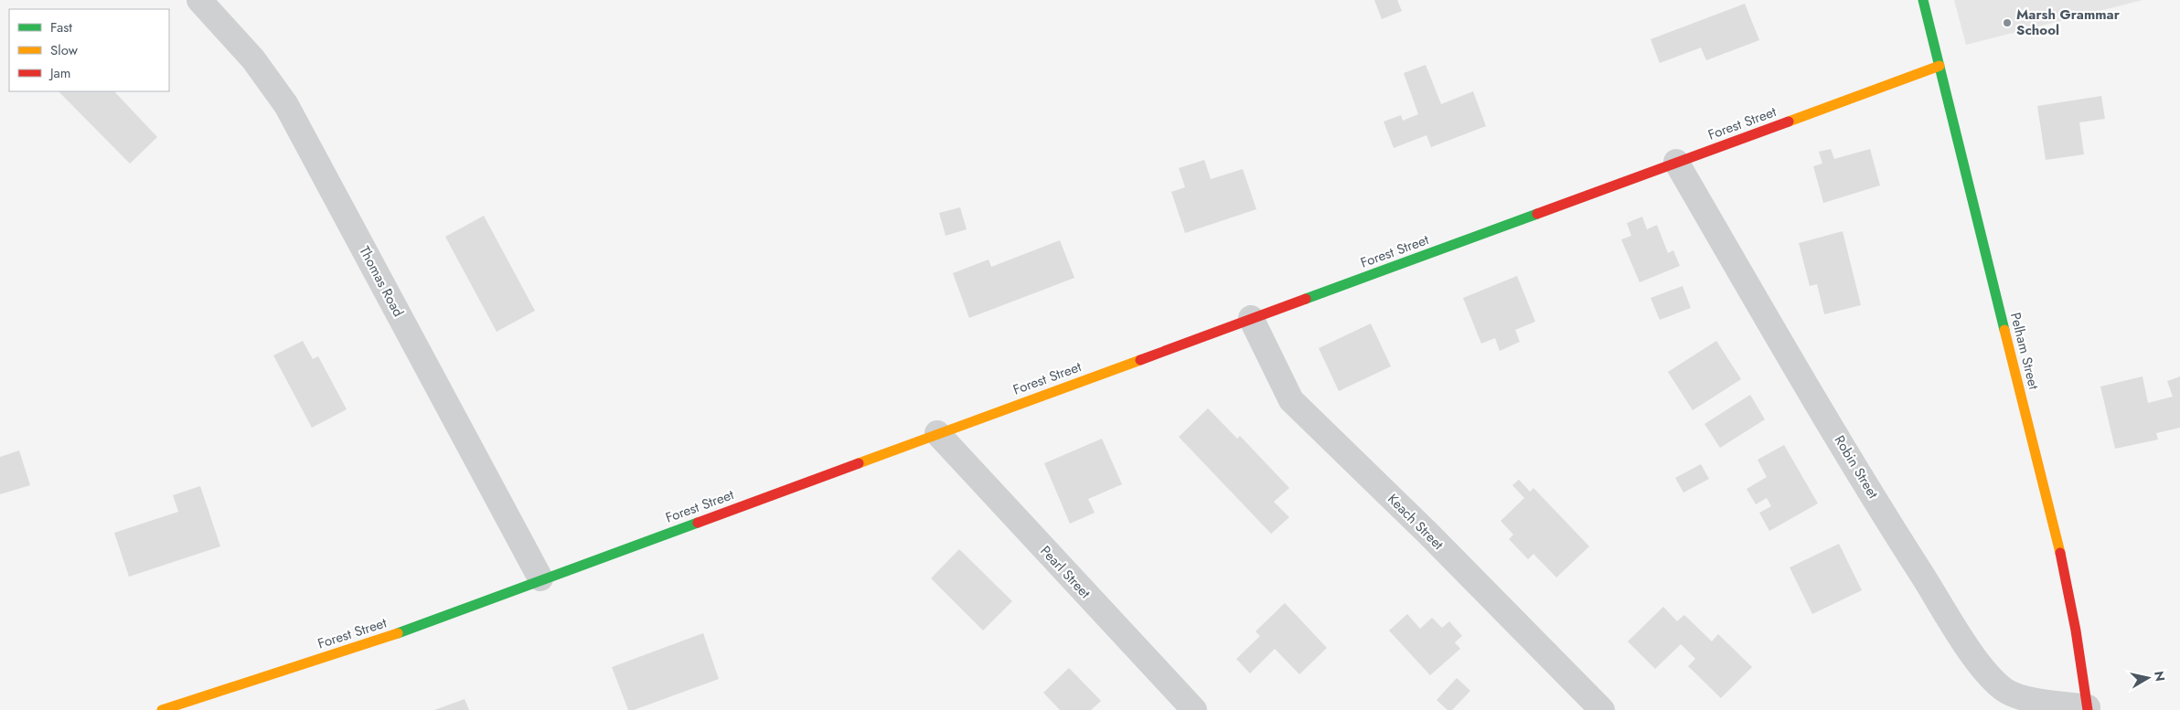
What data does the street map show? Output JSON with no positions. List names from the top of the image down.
{
  "streets": {
    "street": [
      "Forest Street",
      "Thomas Road",
      "Pelham Street",
      "Robin Street",
      "Keach Street",
      "Pearl Street"
    ]
  },
  "crossings": [
    ["Forest Street", "Thomas Road"],
    ["Forest Street", "Pelham Street"],
    ["Forest Street", "Robin Street"],
    ["Forest Street", "Keach Street"],
    ["Forest Street", "Pearl Street"],
    ["Pelham Street", "Robin Street"]
  ],
  "places": ["Marsh Grammar School"],
  "legend": ["Fast", "Slow", "Jam"],
  "north": "right"
}
